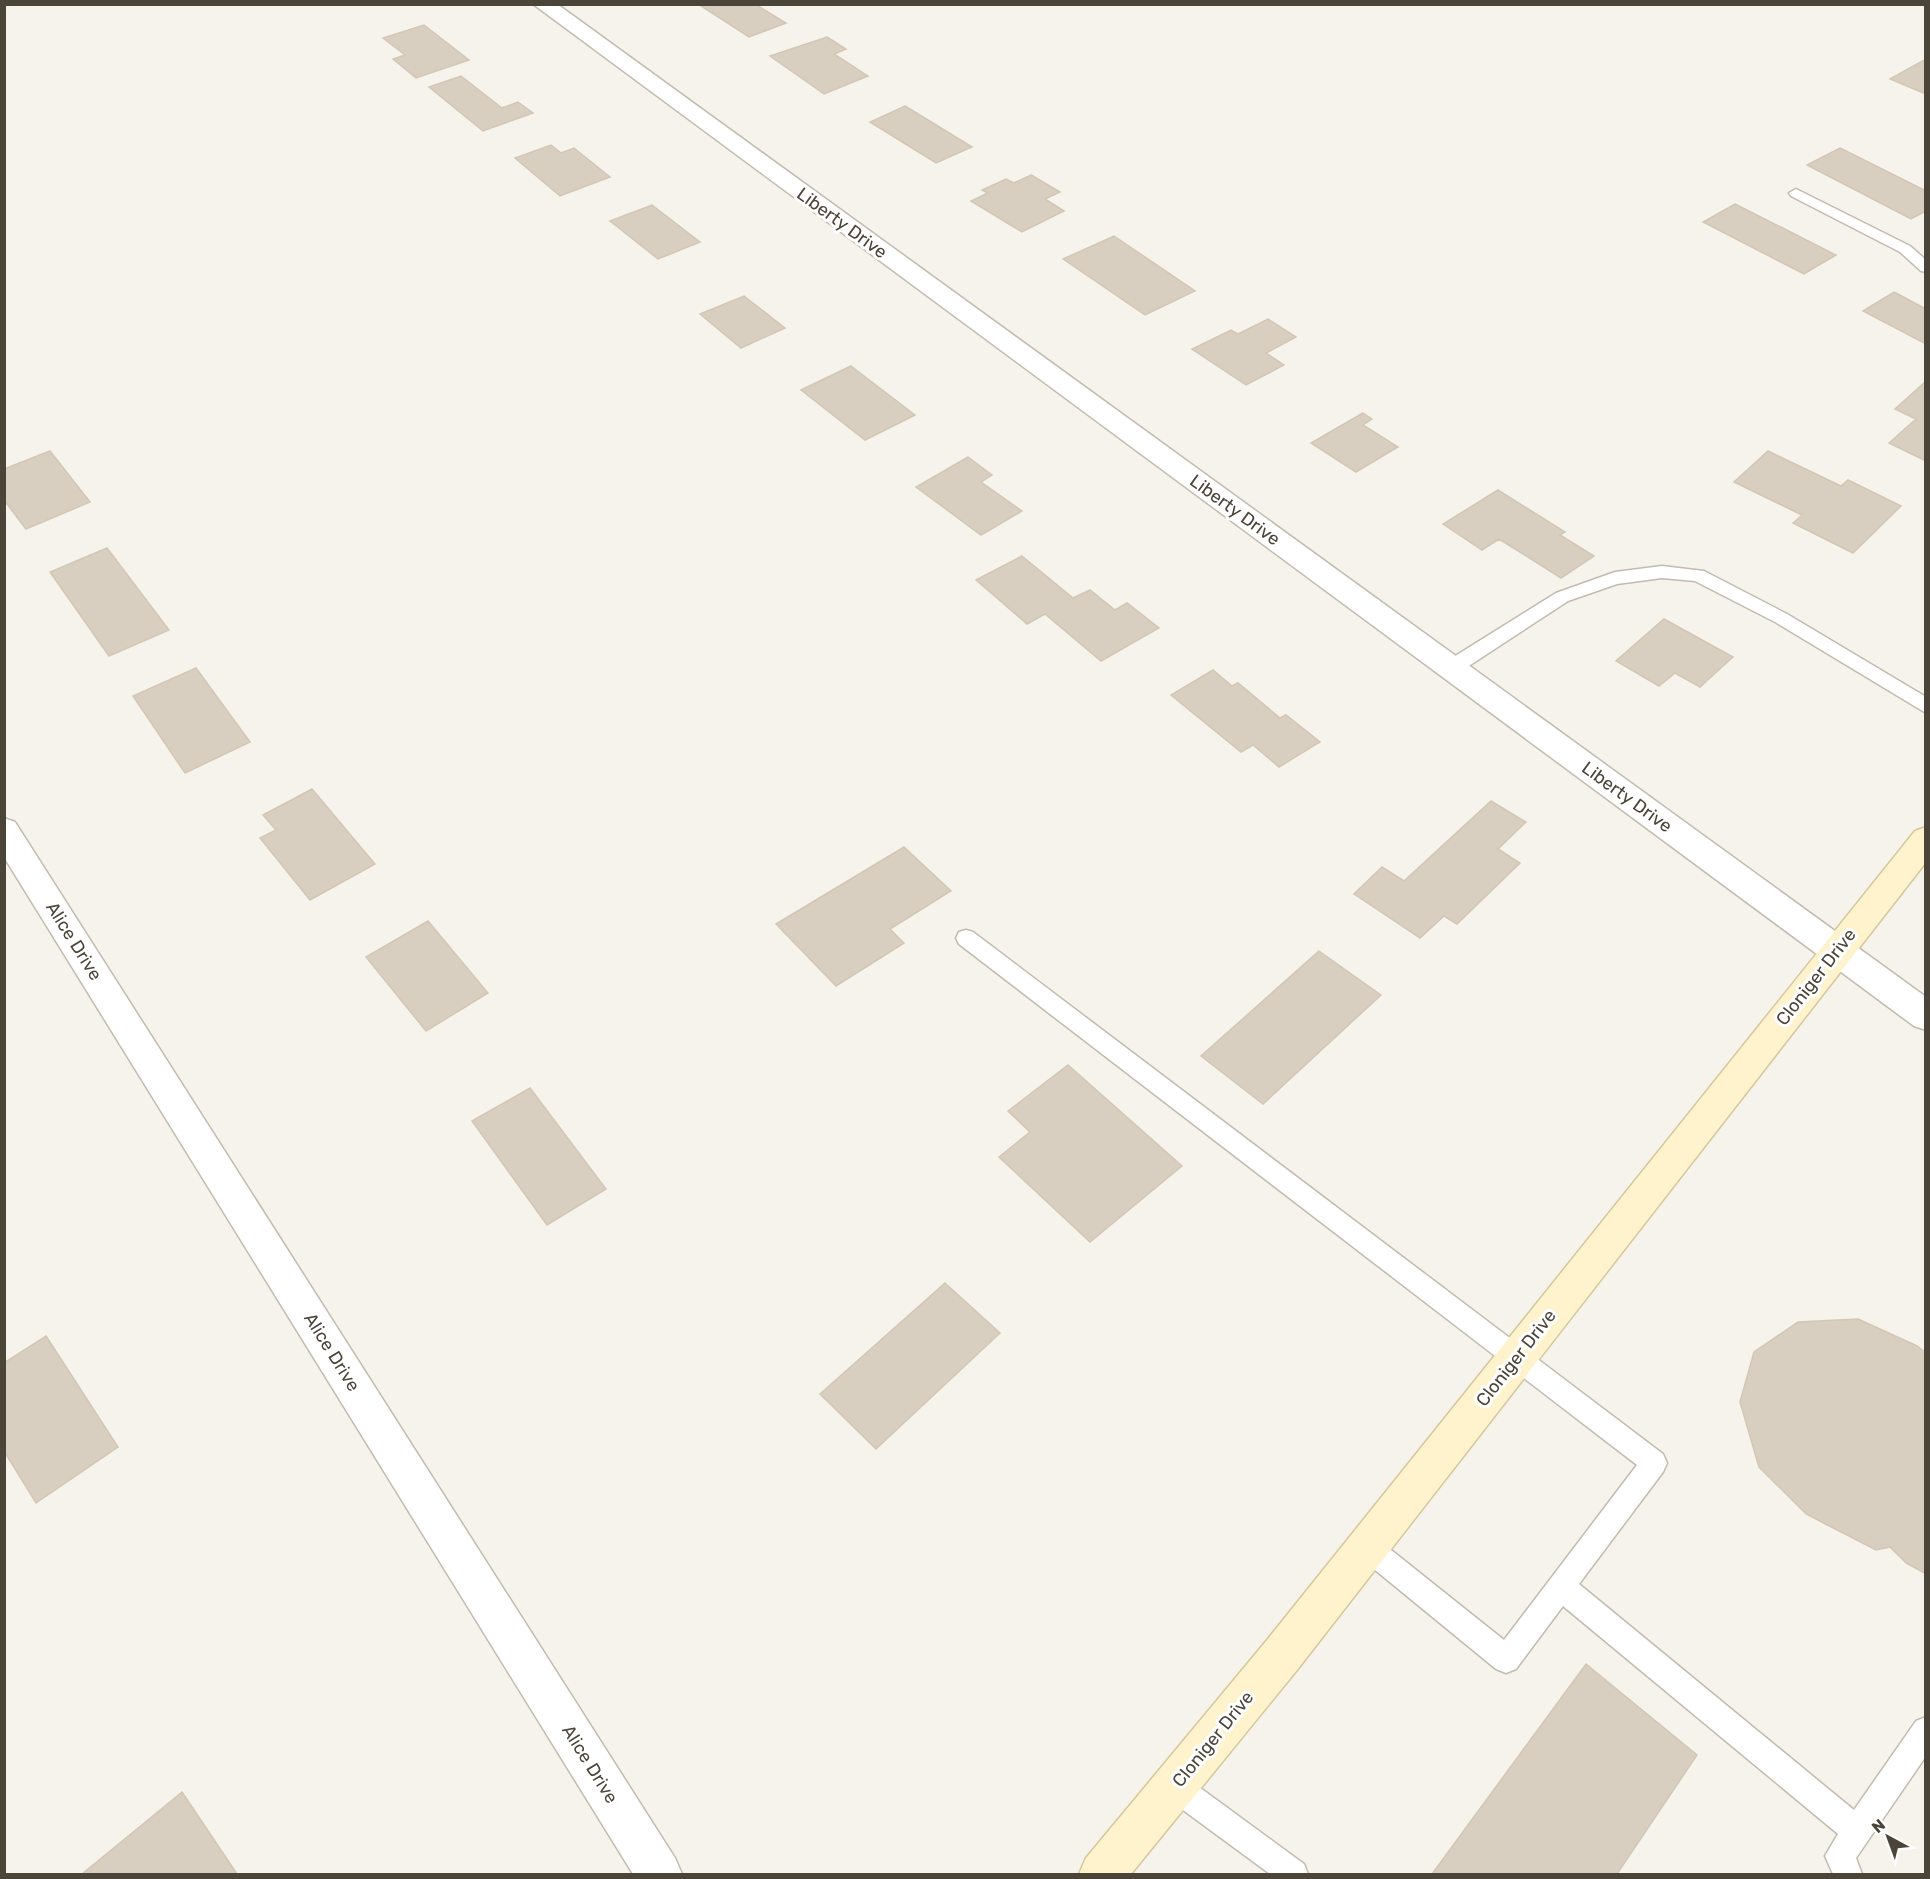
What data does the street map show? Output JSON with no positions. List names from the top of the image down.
{
  "streets": {
    "main road": ["Cloniger Drive"],
    "street": ["Liberty Drive", "Alice Drive"]
  },
  "crossings": [
    ["Liberty Drive", "Cloniger Drive"]
  ],
  "north": "top left"
}
